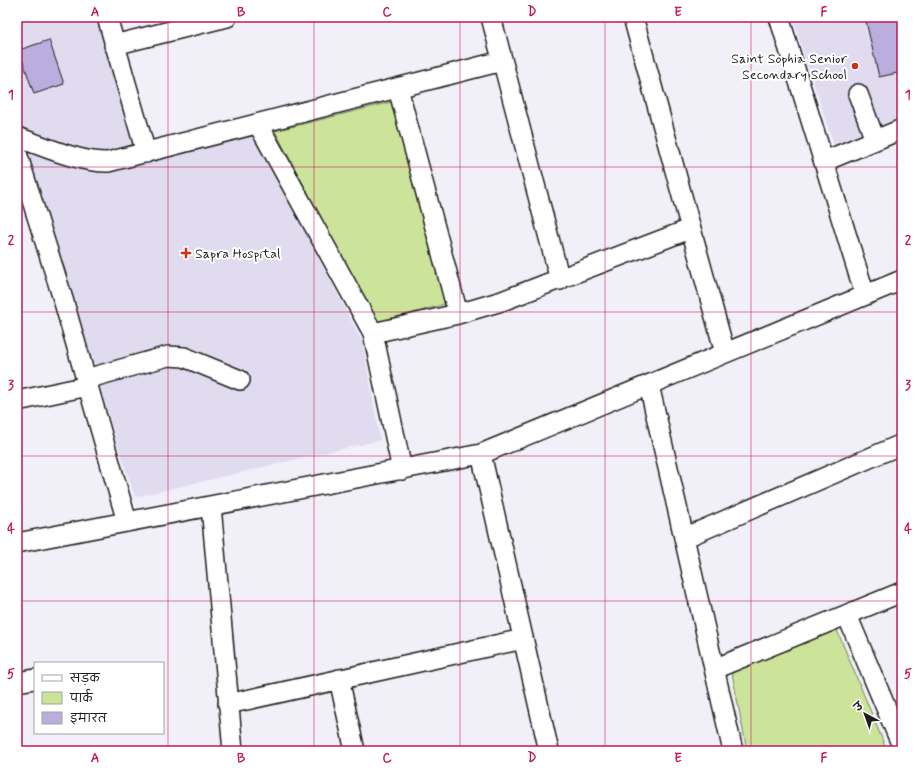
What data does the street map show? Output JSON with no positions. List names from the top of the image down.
{
  "places": {
    "other": ["Saint Sophia Senior Secondary School"],
    "health": ["Sapra Hospital"]
  },
  "legend": ["सड़क", "पार्क", "इमारत"],
  "north": "top left",
  "grid": {
    "columns": [
      "A",
      "B",
      "C",
      "D",
      "E",
      "F"
    ],
    "rows": [
      "1",
      "2",
      "3",
      "4",
      "5"
    ]
  }
}
